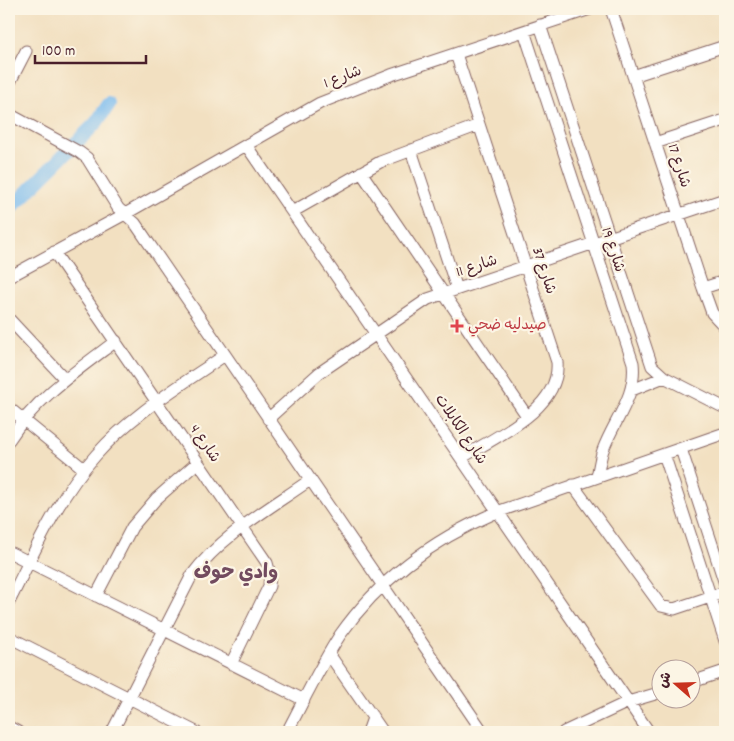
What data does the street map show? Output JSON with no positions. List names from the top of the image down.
{
  "streets": {
    "street": [
      "شارع 1",
      "شارع 17",
      "شارع 19",
      "شارع 11",
      "شارع 37",
      "شارع الكابلات",
      "شارع 4"
    ]
  },
  "crossings": [
    ["شارع 1", "شارع 19"],
    ["شارع 1", "شارع 37"],
    ["شارع 1", "شارع الكابلات"],
    ["شارع 1", "شارع 4"],
    ["شارع 17", "شارع 11"],
    ["شارع 19", "شارع 11"],
    ["شارع 11", "شارع 37"],
    ["شارع 11", "شارع الكابلات"],
    ["شارع 37", "شارع الكابلات"]
  ],
  "districts": ["وادي حوف"],
  "places": {
    "health": ["صيدليه ضحي"]
  },
  "scale_bar": "100 m",
  "north": "left"
}
